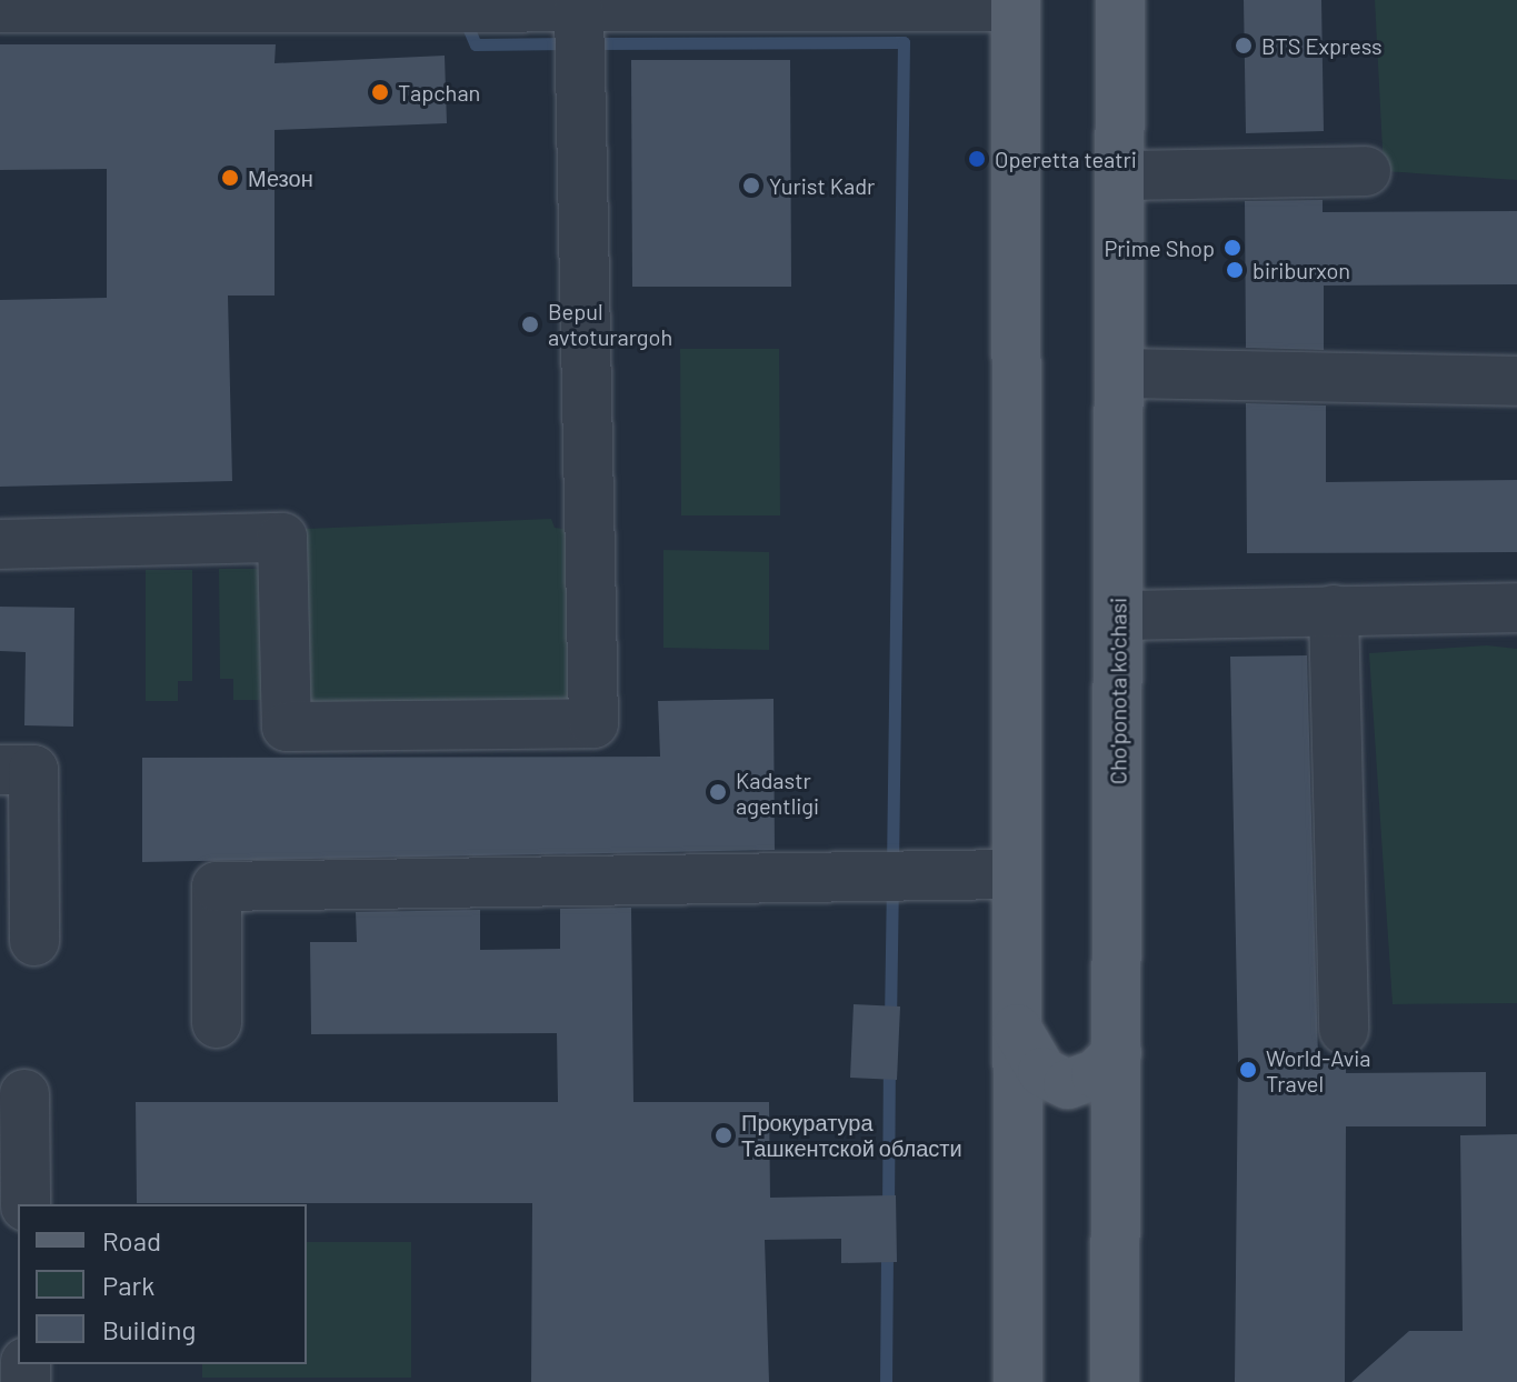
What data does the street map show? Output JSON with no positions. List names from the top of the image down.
{
  "streets": {
    "main road": ["Cho'ponota ko'chasi"]
  },
  "places": [
    "BTS Express",
    "Tapchan",
    "Operetta teatri",
    "Мезон",
    "Yurist Kadr",
    "Prime Shop",
    "biriburxon",
    "Bepul avtoturargoh",
    "Kadastr agentligi",
    "World-Avia Travel",
    "Прокуратура Ташкентской области"
  ],
  "legend": ["Road", "Park", "Building"]
}
